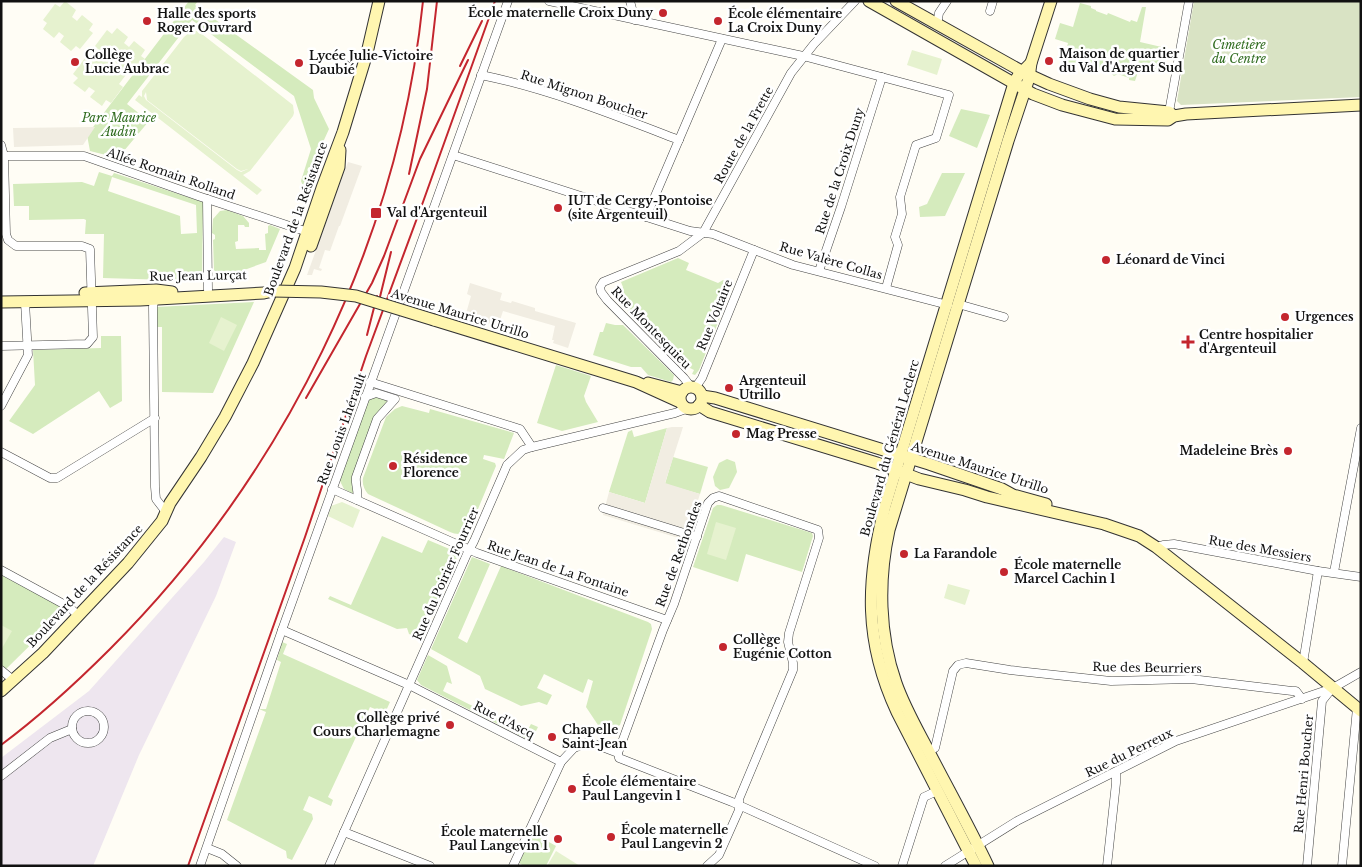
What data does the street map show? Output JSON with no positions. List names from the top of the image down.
{
  "streets": {
    "street": [
      "Rue Mignon Boucher",
      "Route de la Frette",
      "Rue de la Croix Duny",
      "Allée Romain Rolland",
      "Boulevard de la Résistance",
      "Rue Valère Collas",
      "Rue Jean Lurçat",
      "Avenue Maurice Utrillo",
      "Rue Voltaire",
      "Rue Montesquieu",
      "Rue Louis Lhérault",
      "Boulevard du Général Leclerc",
      "Rue des Messiers",
      "Rue de Rethondes",
      "Rue Jean de La Fontaine",
      "Rue du Poirier Fourrier",
      "Rue des Beurriers",
      "Rue d'Ascq",
      "Rue du Perreux",
      "Rue Henri Boucher"
    ]
  },
  "crossings": [
    ["Rue Mignon Boucher", "Rue Louis Lhérault"],
    ["Route de la Frette", "Rue Valère Collas"],
    ["Route de la Frette", "Rue Montesquieu"],
    ["Rue de la Croix Duny", "Rue Valère Collas"],
    ["Allée Romain Rolland", "Boulevard de la Résistance"],
    ["Rue Valère Collas", "Rue Voltaire"],
    ["Rue Valère Collas", "Rue Louis Lhérault"],
    ["Rue Valère Collas", "Boulevard du Général Leclerc"],
    ["Rue Jean Lurçat", "Avenue Maurice Utrillo"],
    ["Avenue Maurice Utrillo", "Rue Voltaire"],
    ["Avenue Maurice Utrillo", "Rue Montesquieu"],
    ["Avenue Maurice Utrillo", "Boulevard du Général Leclerc"],
    ["Avenue Maurice Utrillo", "Rue des Messiers"],
    ["Avenue Maurice Utrillo", "Rue du Poirier Fourrier"],
    ["Avenue Maurice Utrillo", "Rue du Perreux"],
    ["Avenue Maurice Utrillo", "Rue Henri Boucher"],
    ["Rue Voltaire", "Rue Montesquieu"],
    ["Rue Voltaire", "Rue du Poirier Fourrier"],
    ["Rue Montesquieu", "Rue du Poirier Fourrier"],
    ["Rue Louis Lhérault", "Rue Jean de La Fontaine"],
    ["Rue Louis Lhérault", "Rue d'Ascq"],
    ["Boulevard du Général Leclerc", "Rue des Beurriers"],
    ["Boulevard du Général Leclerc", "Rue du Perreux"],
    ["Rue de Rethondes", "Rue Jean de La Fontaine"],
    ["Rue Jean de La Fontaine", "Rue du Poirier Fourrier"],
    ["Rue du Poirier Fourrier", "Rue d'Ascq"],
    ["Rue des Beurriers", "Rue du Perreux"],
    ["Rue du Perreux", "Rue Henri Boucher"]
  ],
  "parks": ["Cimetière du Centre", "Parc Maurice Audin"],
  "places": {
    "other": [
      "École maternelle Croix Duny",
      "Halle des sports Roger Ouvrard",
      "École élémentaire La Croix Duny",
      "Maison de quartier du Val d'Argent Sud",
      "Collège Lucie Aubrac",
      "Lycée Julie-Victoire Daubié",
      "IUT de Cergy-Pontoise (site Argenteuil)",
      "Léonard de Vinci",
      "Urgences",
      "Argenteuil Utrillo",
      "Mag Presse",
      "Madeleine Brès",
      "Résidence Florence",
      "La Farandole",
      "École maternelle Marcel Cachin 1",
      "Collège Eugénie Cotton",
      "Collège privé Cours Charlemagne",
      "Chapelle Saint-Jean",
      "École élémentaire Paul Langevin 1",
      "École maternelle Paul Langevin 2",
      "École maternelle Paul Langevin 1"
    ],
    "transit": ["Val d'Argenteuil"],
    "health": ["Centre hospitalier d'Argenteuil"]
  }
}
